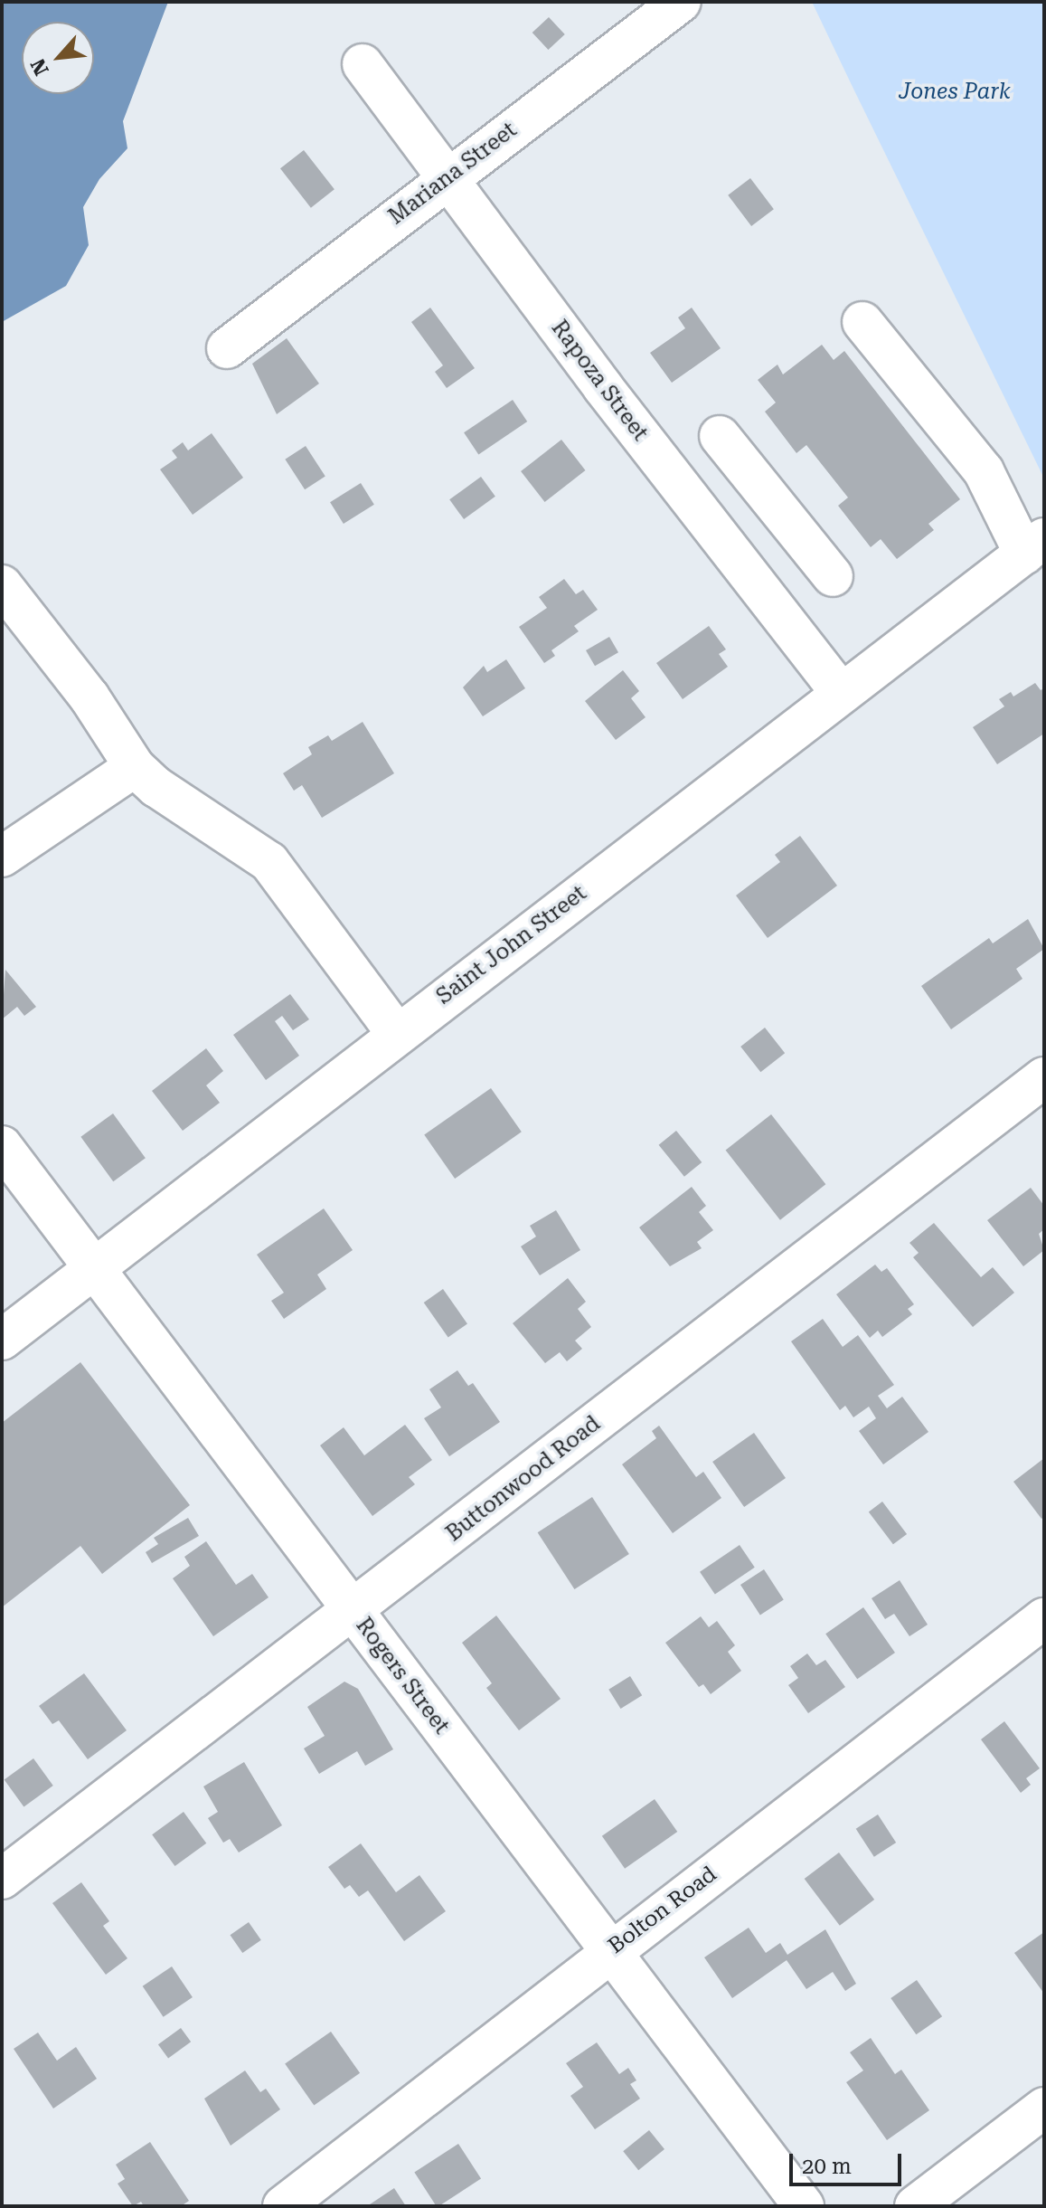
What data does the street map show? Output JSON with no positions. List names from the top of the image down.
{
  "streets": {
    "street": [
      "Mariana Street",
      "Rapoza Street",
      "Saint John Street",
      "Buttonwood Road",
      "Rogers Street",
      "Bolton Road"
    ]
  },
  "crossings": [
    ["Mariana Street", "Rapoza Street"],
    ["Rapoza Street", "Saint John Street"],
    ["Saint John Street", "Rogers Street"],
    ["Buttonwood Road", "Rogers Street"],
    ["Rogers Street", "Bolton Road"]
  ],
  "parks": ["Jones Park"],
  "scale_bar": "20 m",
  "north": "bottom left"
}
